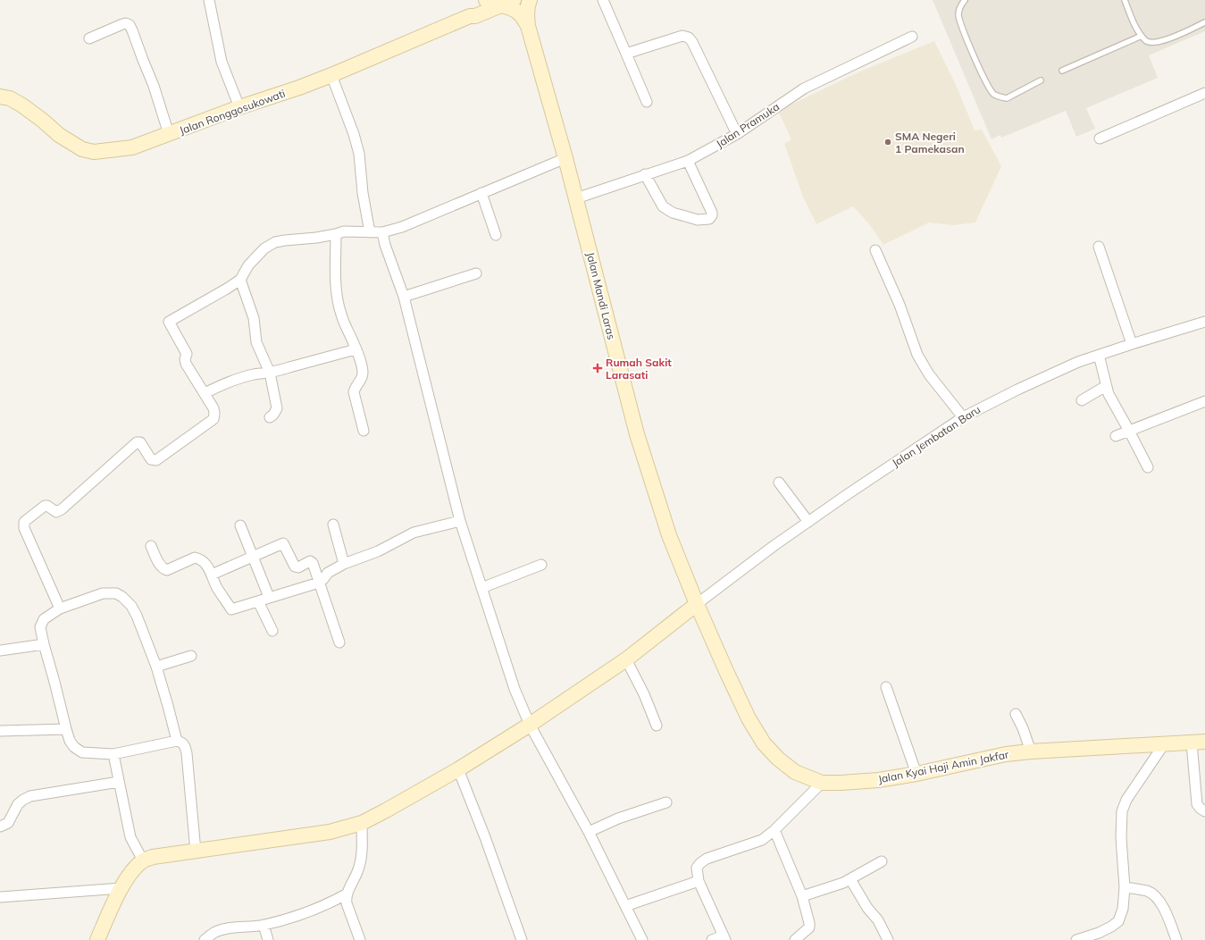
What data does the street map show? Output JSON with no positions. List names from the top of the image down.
{
  "streets": {
    "main road": ["Jalan Ronggosukowati", "Jalan Mandi Laras", "Jalan Kyai Haji Amin Jakfar"],
    "street": ["Jalan Pramuka", "Jalan Jembatan Baru"]
  },
  "crossings": [
    ["Jalan Pramuka", "Jalan Mandi Laras"],
    ["Jalan Mandi Laras", "Jalan Jembatan Baru"],
    ["Jalan Mandi Laras", "Jalan Kyai Haji Amin Jakfar"],
    ["Jalan Jembatan Baru", "Jalan Kyai Haji Amin Jakfar"]
  ],
  "places": {
    "other": ["SMA Negeri 1 Pamekasan"],
    "health": ["Rumah Sakit Larasati"]
  }
}
